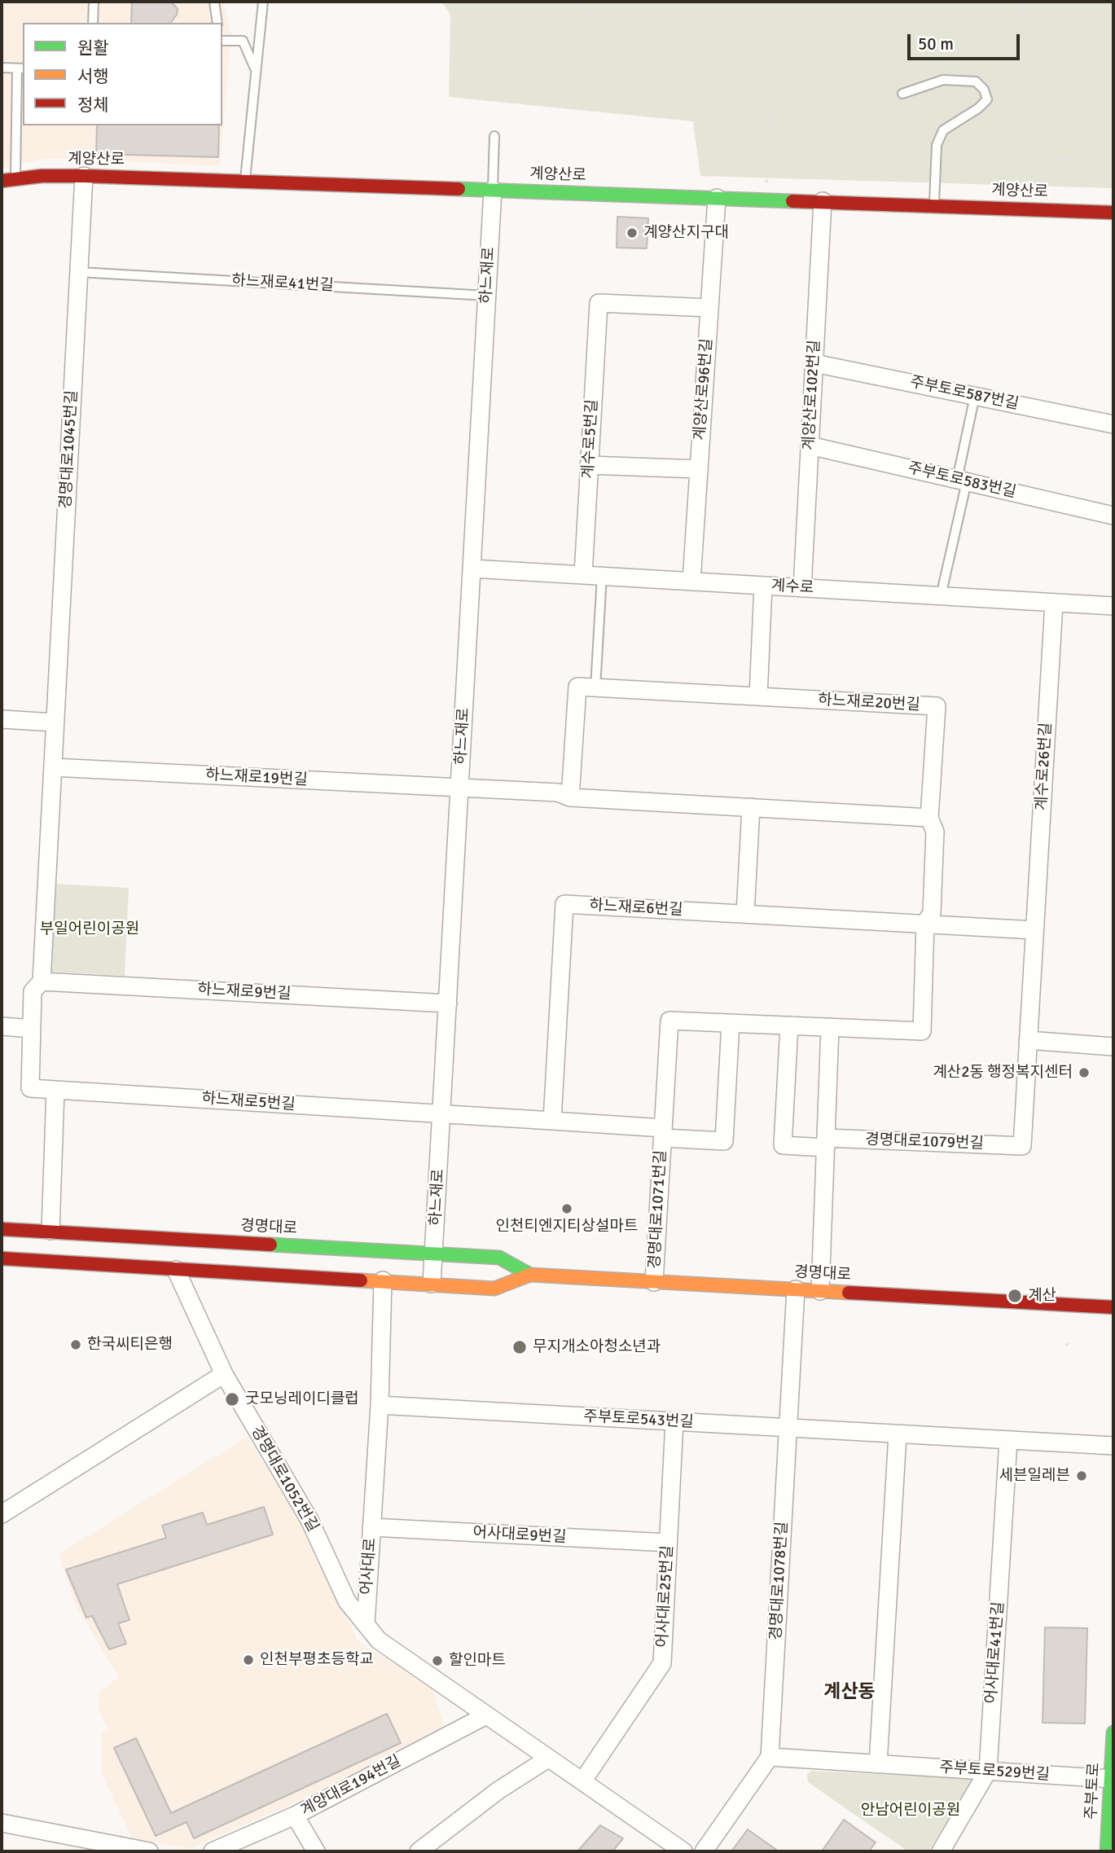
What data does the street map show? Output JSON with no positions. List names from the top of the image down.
{
  "streets": {
    "street": [
      "계양산로",
      "하느재로",
      "계양산로96번길",
      "주부토로587번길",
      "계양산로102번길",
      "계수로5번길",
      "경명대로1045번길",
      "주부토로583번길",
      "계수로",
      "하느재로20번길",
      "계수로26번길",
      "하느재로19번길",
      "하느재로6번길",
      "하느재로9번길",
      "하느재로5번길",
      "경명대로1079번길",
      "경명대로1071번길",
      "경명대로",
      "주부토로543번길",
      "경명대로1052번길",
      "어사대로9번길",
      "어사대로",
      "경명대로1078번길",
      "어사대로25번길",
      "어사대로41번길",
      "주부토로529번길",
      "계양대로194번길",
      "주부토로"
    ],
    "lane": ["하느재로41번길"]
  },
  "crossings": [
    ["계양산로", "하느재로"],
    ["계양산로", "계양산로96번길"],
    ["계양산로", "계양산로102번길"],
    ["계양산로", "경명대로1045번길"],
    ["하느재로", "하느재로41번길"],
    ["하느재로", "계수로"],
    ["하느재로", "하느재로19번길"],
    ["하느재로", "하느재로9번길"],
    ["하느재로", "하느재로5번길"],
    ["하느재로", "경명대로"],
    ["하느재로41번길", "경명대로1045번길"],
    ["계양산로96번길", "계수로5번길"],
    ["계양산로96번길", "계수로"],
    ["주부토로587번길", "계양산로102번길"],
    ["계양산로102번길", "주부토로583번길"],
    ["계양산로102번길", "계수로"],
    ["계수로5번길", "계수로"],
    ["경명대로1045번길", "하느재로19번길"],
    ["경명대로1045번길", "하느재로9번길"],
    ["경명대로1045번길", "하느재로5번길"],
    ["계수로", "계수로26번길"],
    ["계수로26번길", "하느재로6번길"],
    ["계수로26번길", "경명대로1079번길"],
    ["경명대로1079번길", "경명대로1071번길"],
    ["경명대로1071번길", "경명대로"],
    ["경명대로", "경명대로1052번길"],
    ["경명대로", "어사대로"],
    ["경명대로", "경명대로1078번길"],
    ["주부토로543번길", "어사대로"],
    ["주부토로543번길", "경명대로1078번길"],
    ["주부토로543번길", "어사대로25번길"],
    ["주부토로543번길", "어사대로41번길"],
    ["경명대로1052번길", "어사대로"],
    ["어사대로9번길", "어사대로"],
    ["어사대로9번길", "어사대로25번길"],
    ["경명대로1078번길", "주부토로529번길"],
    ["어사대로41번길", "주부토로529번길"],
    ["주부토로529번길", "주부토로"]
  ],
  "districts": ["계산동"],
  "parks": ["부일어린이공원", "안남어린이공원"],
  "places": [
    "계양산지구대",
    "계산2동 행정복지센터",
    "인천티엔지티상설마트",
    "계산",
    "한국씨티은행",
    "무지개소아청소년과",
    "굿모닝레이디클럽",
    "세븐일레븐",
    "인천부평초등학교",
    "할인마트"
  ],
  "legend": ["원활", "서행", "정체"],
  "scale_bar": "50 m"
}
